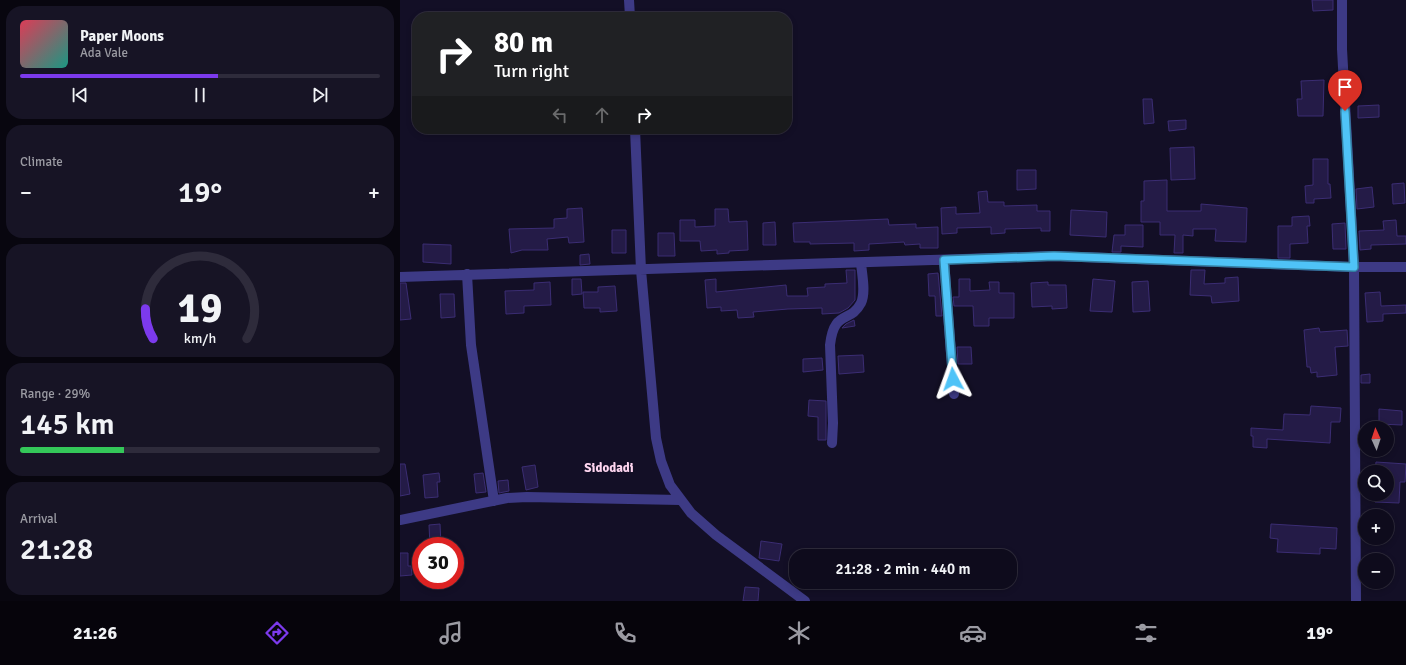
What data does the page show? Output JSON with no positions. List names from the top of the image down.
{
  "districts": ["Sidodadi"],
  "north": "top",
  "page": {
    "turn": ["80 m", "Turn right"],
    "song": ["Paper Moons", "Ada Vale"],
    "tile": [
      "Climate",
      ["Range · 29%", "145 km"],
      ["Arrival", "21:28"]
    ],
    "heat": ["−", "19°", "+"],
    "map_buttons": ["+", "−"],
    "limit": "30",
    "trip": "21:28 · 2 min · 440 m",
    "tabs": ["21:26", "19°"],
    "gauge": ["19", "km/h"]
  }
}
